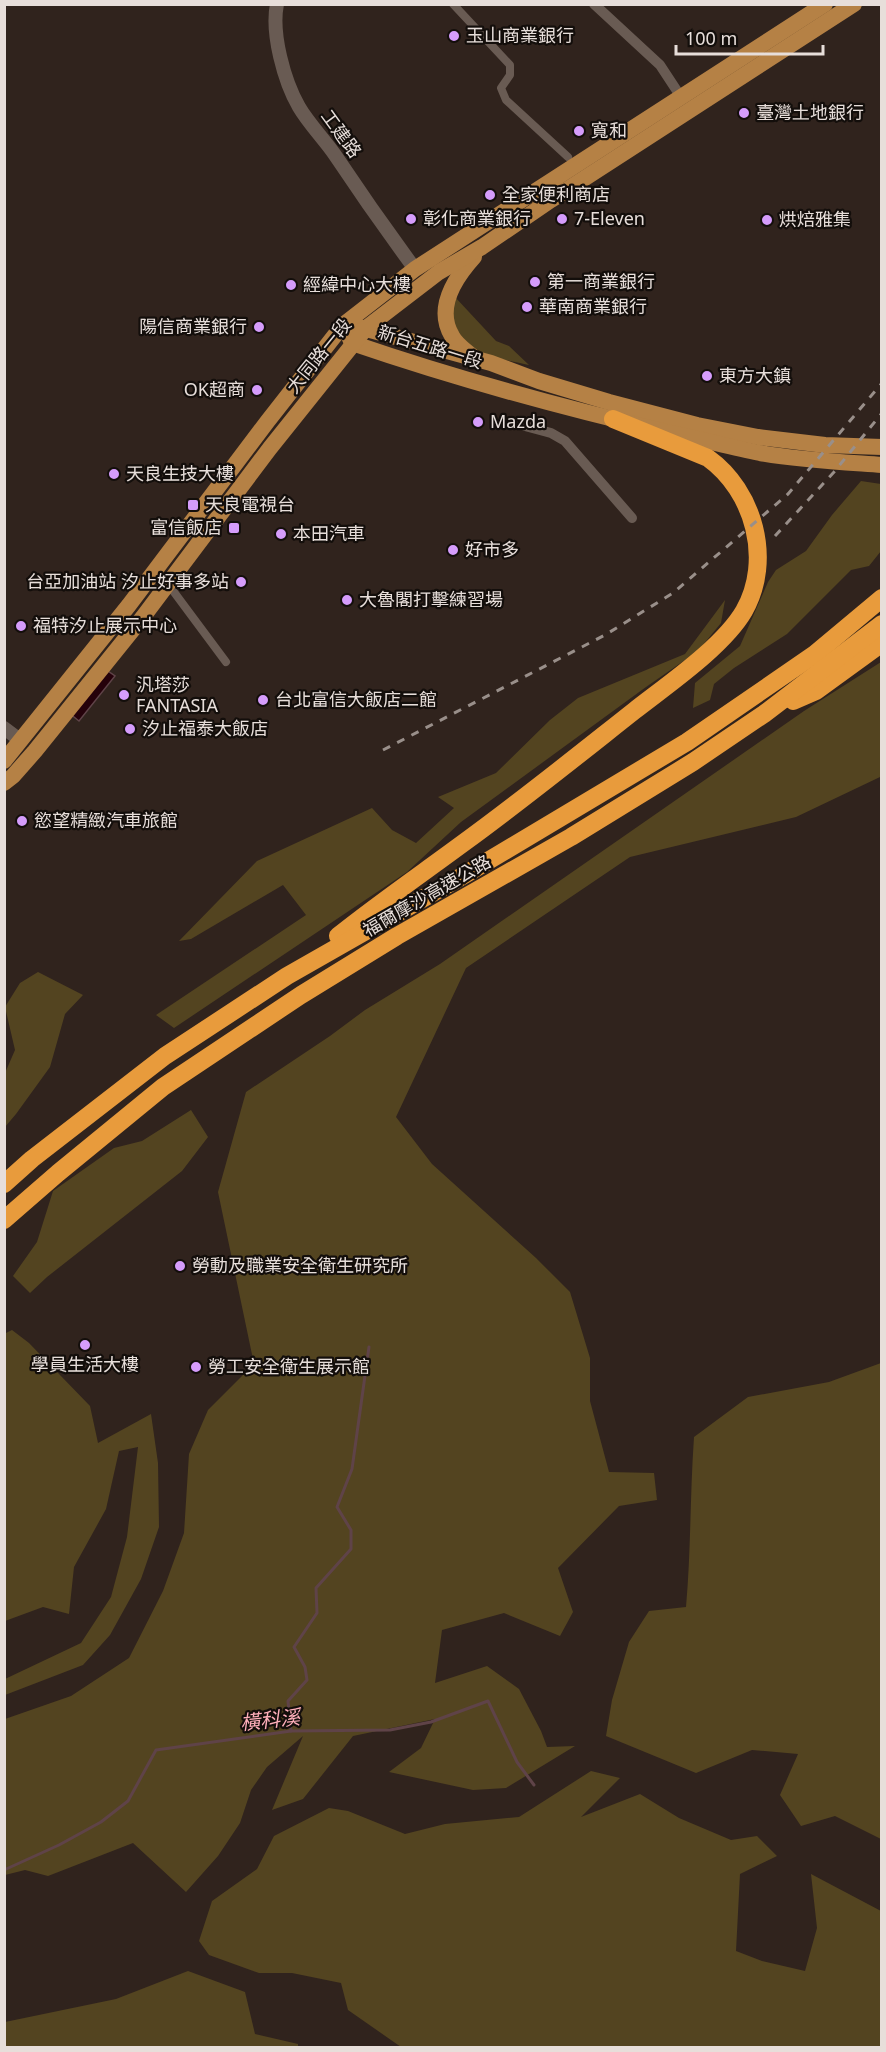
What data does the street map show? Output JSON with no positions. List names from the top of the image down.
{
  "streets": {
    "highway": ["福爾摩沙高速公路"],
    "main road": ["新台五路一段", "大同路一段"],
    "street": ["工建路"]
  },
  "crossings": [
    ["工建路", "大同路一段"],
    ["新台五路一段", "大同路一段"]
  ],
  "water": ["橫科溪"],
  "places": {
    "other": [
      "玉山商業銀行",
      "臺灣土地銀行",
      "寬和",
      "全家便利商店",
      "彰化商業銀行",
      "7-Eleven",
      "烘焙雅集",
      "第一商業銀行",
      "經緯中心大樓",
      "華南商業銀行",
      "陽信商業銀行",
      "東方大鎮",
      "OK超商",
      "Mazda",
      "天良生技大樓",
      "本田汽車",
      "好市多",
      "台亞加油站 汐止好事多站",
      "大魯閣打擊練習場",
      "福特汐止展示中心",
      "汎塔莎 FANTASIA",
      "台北富信大飯店二館",
      "汐止福泰大飯店",
      "慾望精緻汽車旅館",
      "勞動及職業安全衛生研究所",
      "學員生活大樓",
      "勞工安全衛生展示館"
    ],
    "transit": ["天良電視台", "富信飯店"]
  },
  "scale_bar": "100 m"
}
